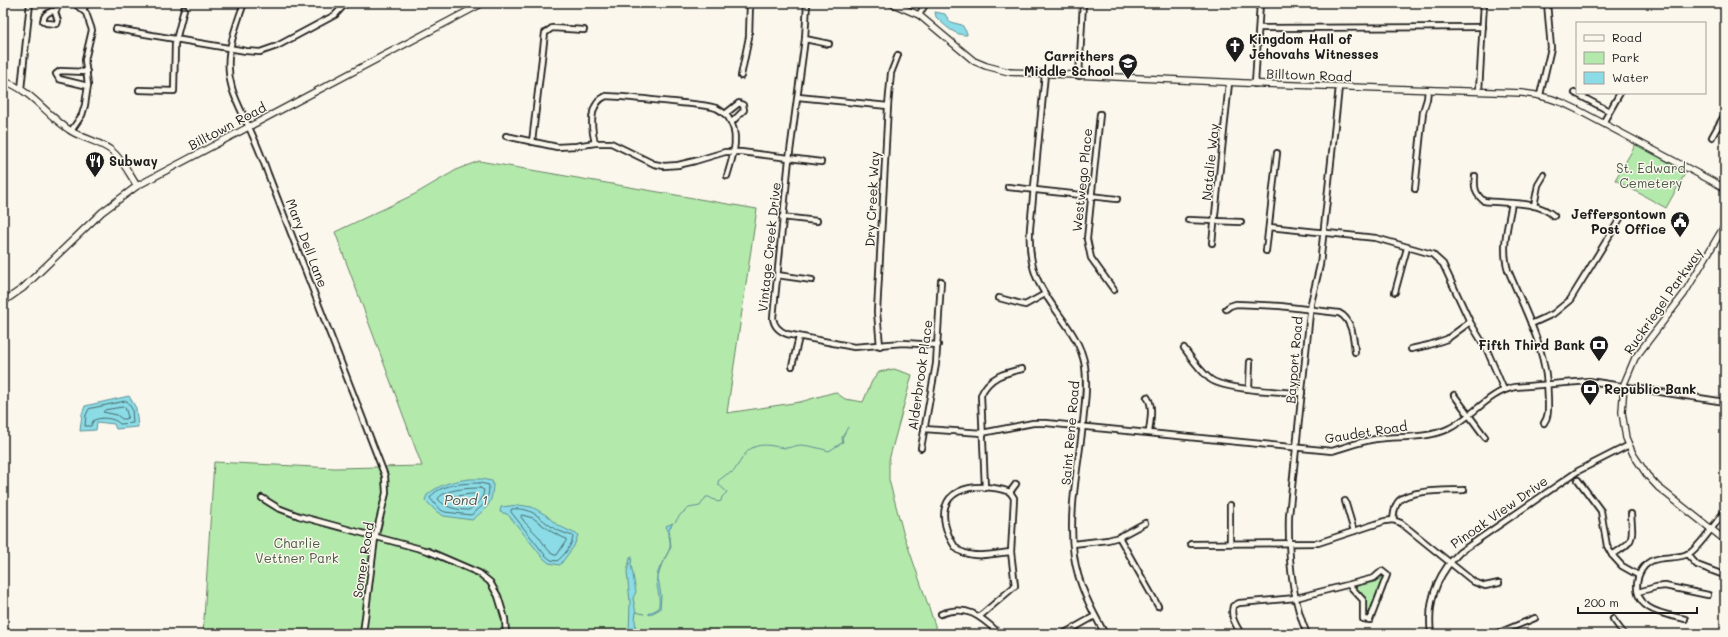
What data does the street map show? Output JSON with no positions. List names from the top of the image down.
{
  "streets": {
    "main road": ["Billtown Road", "Ruckriegel Parkway"],
    "street": [
      "Natalie Way",
      "Westwego Place",
      "Dry Creek Way",
      "Mary Dell Lane",
      "Vintage Creek Drive",
      "Bayport Road",
      "Alderbrook Place",
      "Gaudet Road",
      "Saint Rene Road",
      "Pinoak View Drive",
      "Somer Road"
    ]
  },
  "crossings": [
    ["Billtown Road", "Natalie Way"],
    ["Billtown Road", "Mary Dell Lane"],
    ["Billtown Road", "Bayport Road"],
    ["Billtown Road", "Saint Rene Road"],
    ["Dry Creek Way", "Vintage Creek Drive"],
    ["Mary Dell Lane", "Somer Road"],
    ["Vintage Creek Drive", "Alderbrook Place"],
    ["Ruckriegel Parkway", "Gaudet Road"],
    ["Ruckriegel Parkway", "Pinoak View Drive"],
    ["Bayport Road", "Gaudet Road"],
    ["Alderbrook Place", "Gaudet Road"],
    ["Gaudet Road", "Saint Rene Road"]
  ],
  "water": ["Pond 1"],
  "parks": ["St. Edward Cemetery", "Charlie Vettner Park"],
  "places": {
    "church": ["Kingdom Hall of Jehovahs Witnesses"],
    "school or university": ["Carrithers Middle School"],
    "restaurant": ["Subway"],
    "public building": ["Jeffersontown Post Office"],
    "bank": ["Fifth Third Bank", "Republic Bank"]
  },
  "legend": ["Road", "Park", "Water"],
  "scale_bar": "200 m"
}
